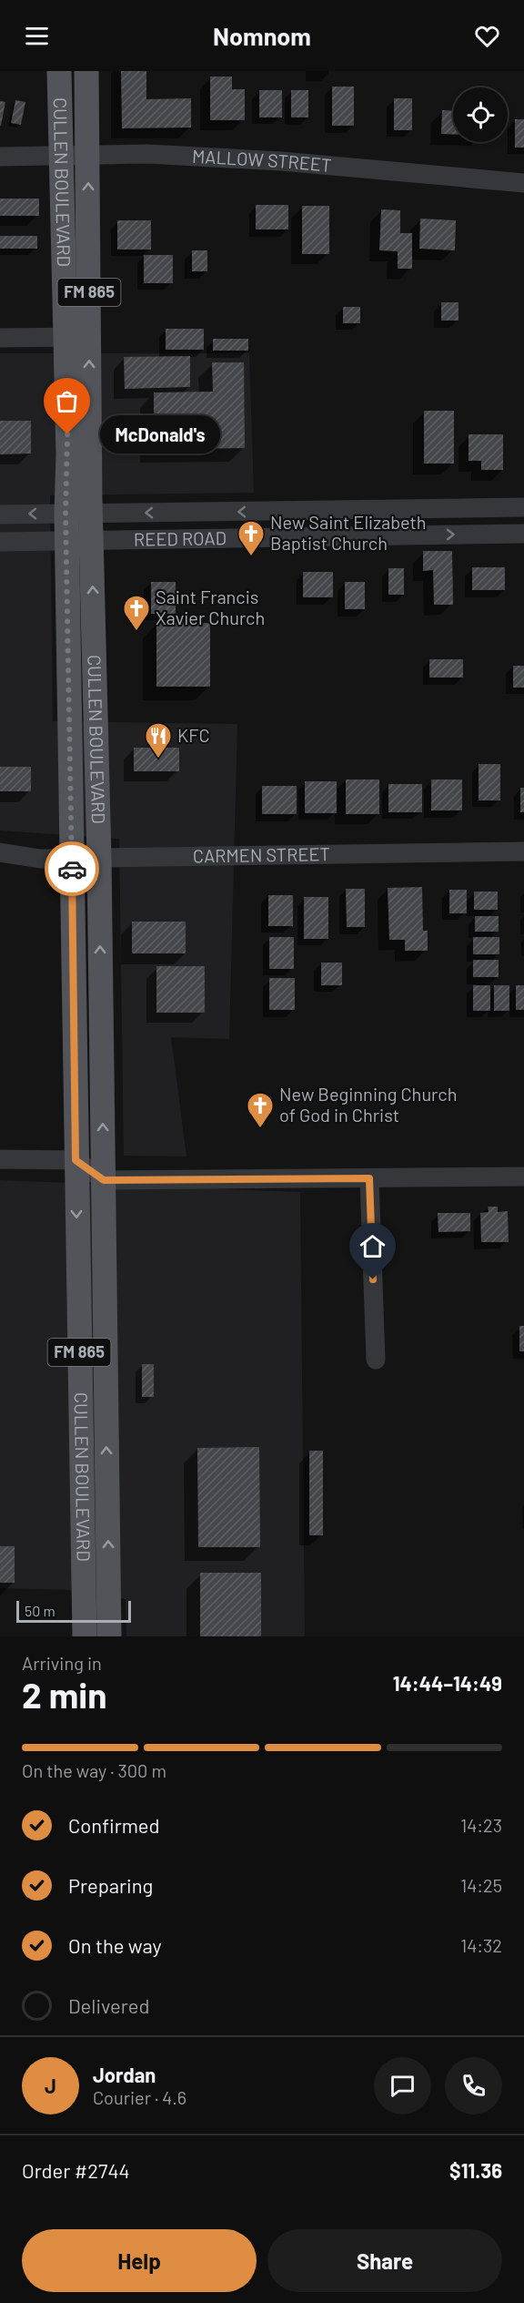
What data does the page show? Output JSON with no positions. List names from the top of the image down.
{
  "streets": {
    "main road": ["CULLEN BOULEVARD", "FM 865"],
    "street": ["MALLOW STREET", "REED ROAD", "CARMEN STREET"]
  },
  "crossings": [
    ["MALLOW STREET", "CULLEN BOULEVARD"],
    ["CULLEN BOULEVARD", "REED ROAD"],
    ["CULLEN BOULEVARD", "CARMEN STREET"]
  ],
  "places": {
    "other": ["McDonald's"],
    "church": ["New Saint Elizabeth Baptist Church", "Saint Francis Xavier Church", "New Beginning Church of God in Christ"],
    "restaurant": ["KFC"]
  },
  "scale_bar": "50 m",
  "page": {
    "header": "Nomnom",
    "bubble": "McDonald's",
    "scale": "50 m",
    "heading": ["2 min", "Arriving in", "14:44–14:49"],
    "panel": [
      "Jordan",
      "Courier · 4.6",
      "Order #2744",
      "$11.36"
    ],
    "bar": "On the way · 300 m",
    "list": [
      ["Confirmed", "14:23"],
      ["Preparing", "14:25"],
      ["On the way", "14:32"],
      "Delivered"
    ],
    "round": "J",
    "buttons": ["Help", "Share"]
  }
}
